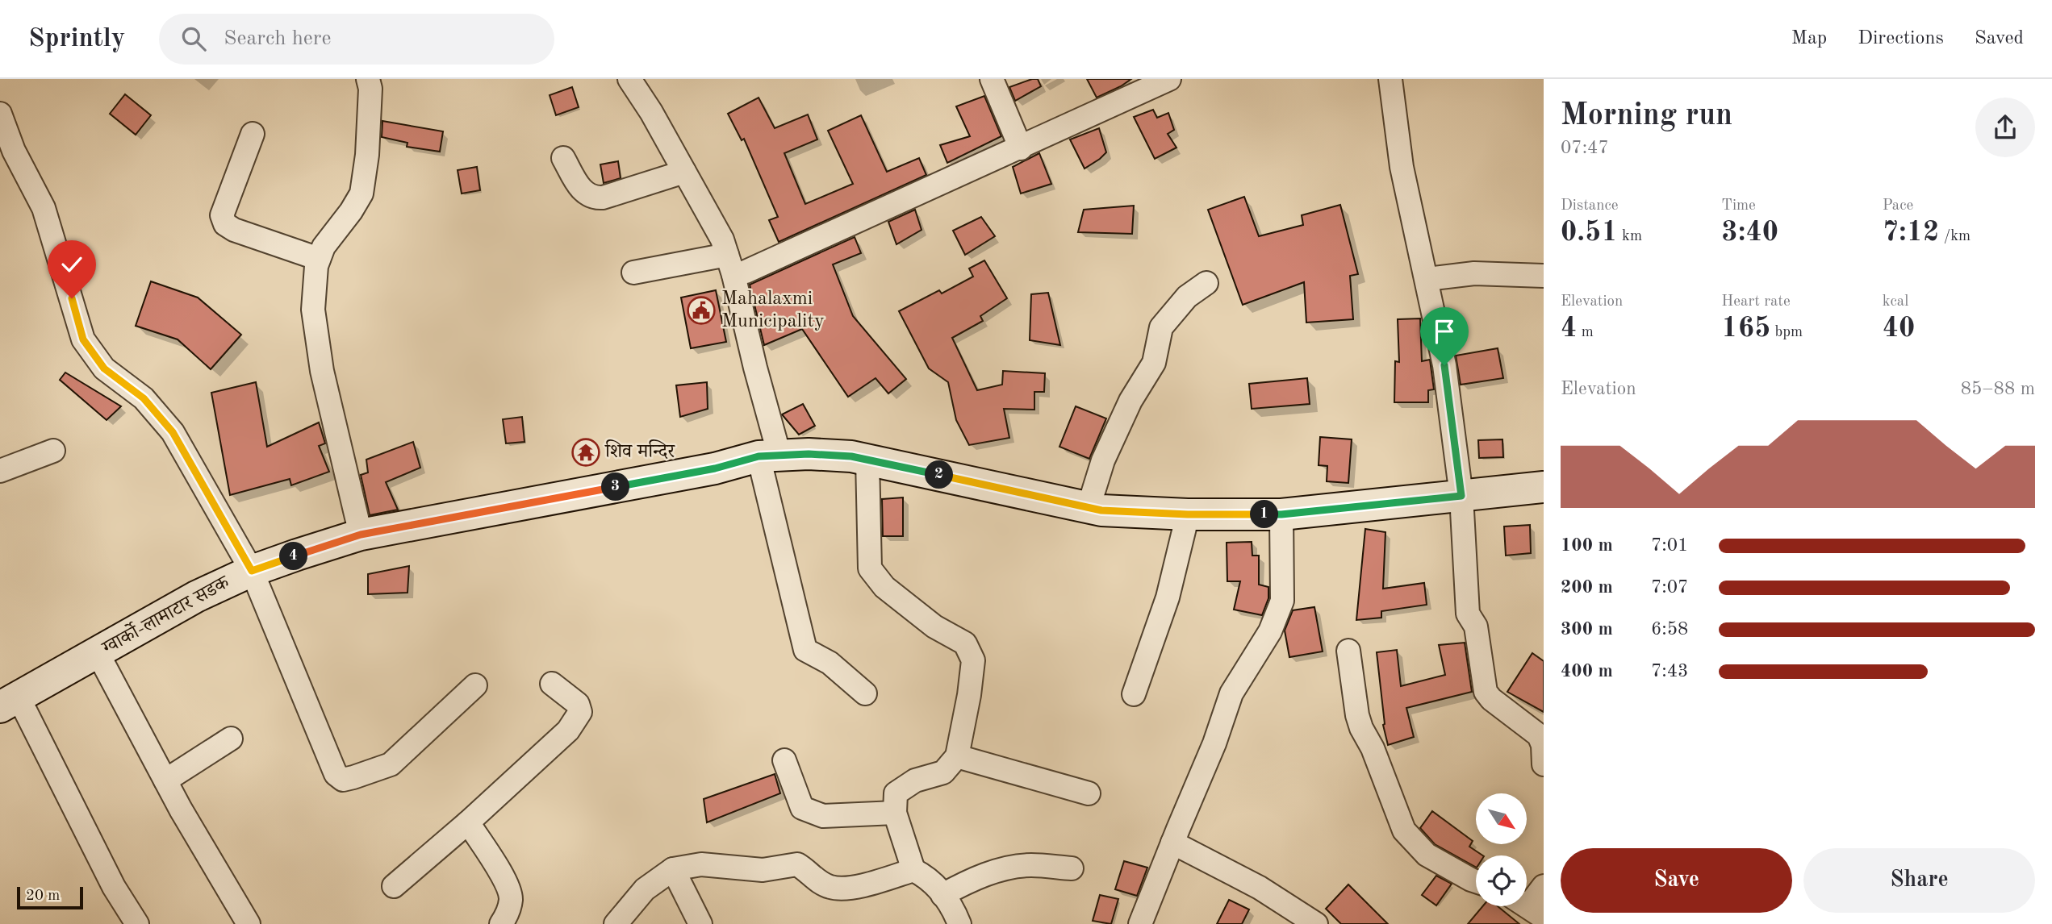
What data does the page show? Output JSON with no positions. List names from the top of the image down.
{
  "streets": {
    "main road": ["ग्वार्को-लामाटार सडक"]
  },
  "places": {
    "public building": ["Mahalaxmi Municipality"],
    "temple": ["शिव मन्दिर"]
  },
  "scale_bar": "20 m",
  "north": "bottom right",
  "page": {
    "header": "Sprintly",
    "search": "Search here",
    "nav": ["Map", "Directions", "Saved"],
    "heading": ["Morning run", "07:47"],
    "stats": [
      ["Distance", "0.51 km"],
      ["Time", "3:40"],
      ["Pace", "7:12 /km"],
      ["Elevation", "4 m"],
      ["Heart rate", "165 bpm"],
      ["kcal", "40"]
    ],
    "chart": ["Elevation", "85–88 m"],
    "pins": [
      "2",
      "3",
      "1",
      "4"
    ],
    "list": [
      {
        "name": "100 m",
        "note": "7:01"
      },
      {
        "name": "200 m",
        "note": "7:07"
      },
      {
        "name": "300 m",
        "note": "6:58"
      },
      {
        "name": "400 m",
        "note": "7:43"
      }
    ],
    "buttons": ["Save", "Share"],
    "scale": "20 m"
  }
}
